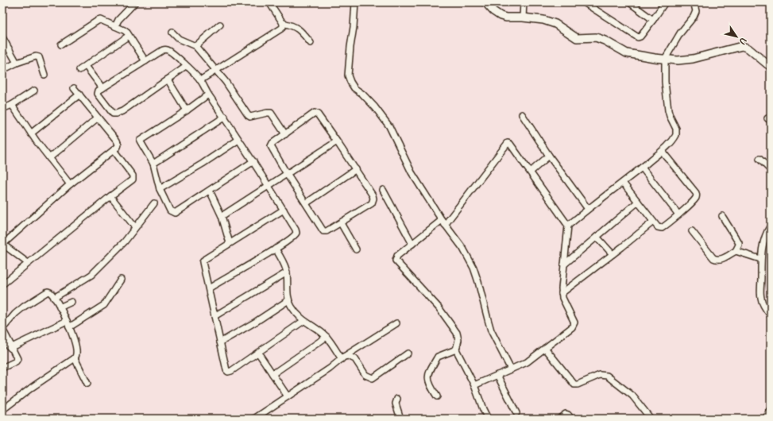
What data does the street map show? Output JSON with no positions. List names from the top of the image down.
{
  "north": "bottom right"
}
